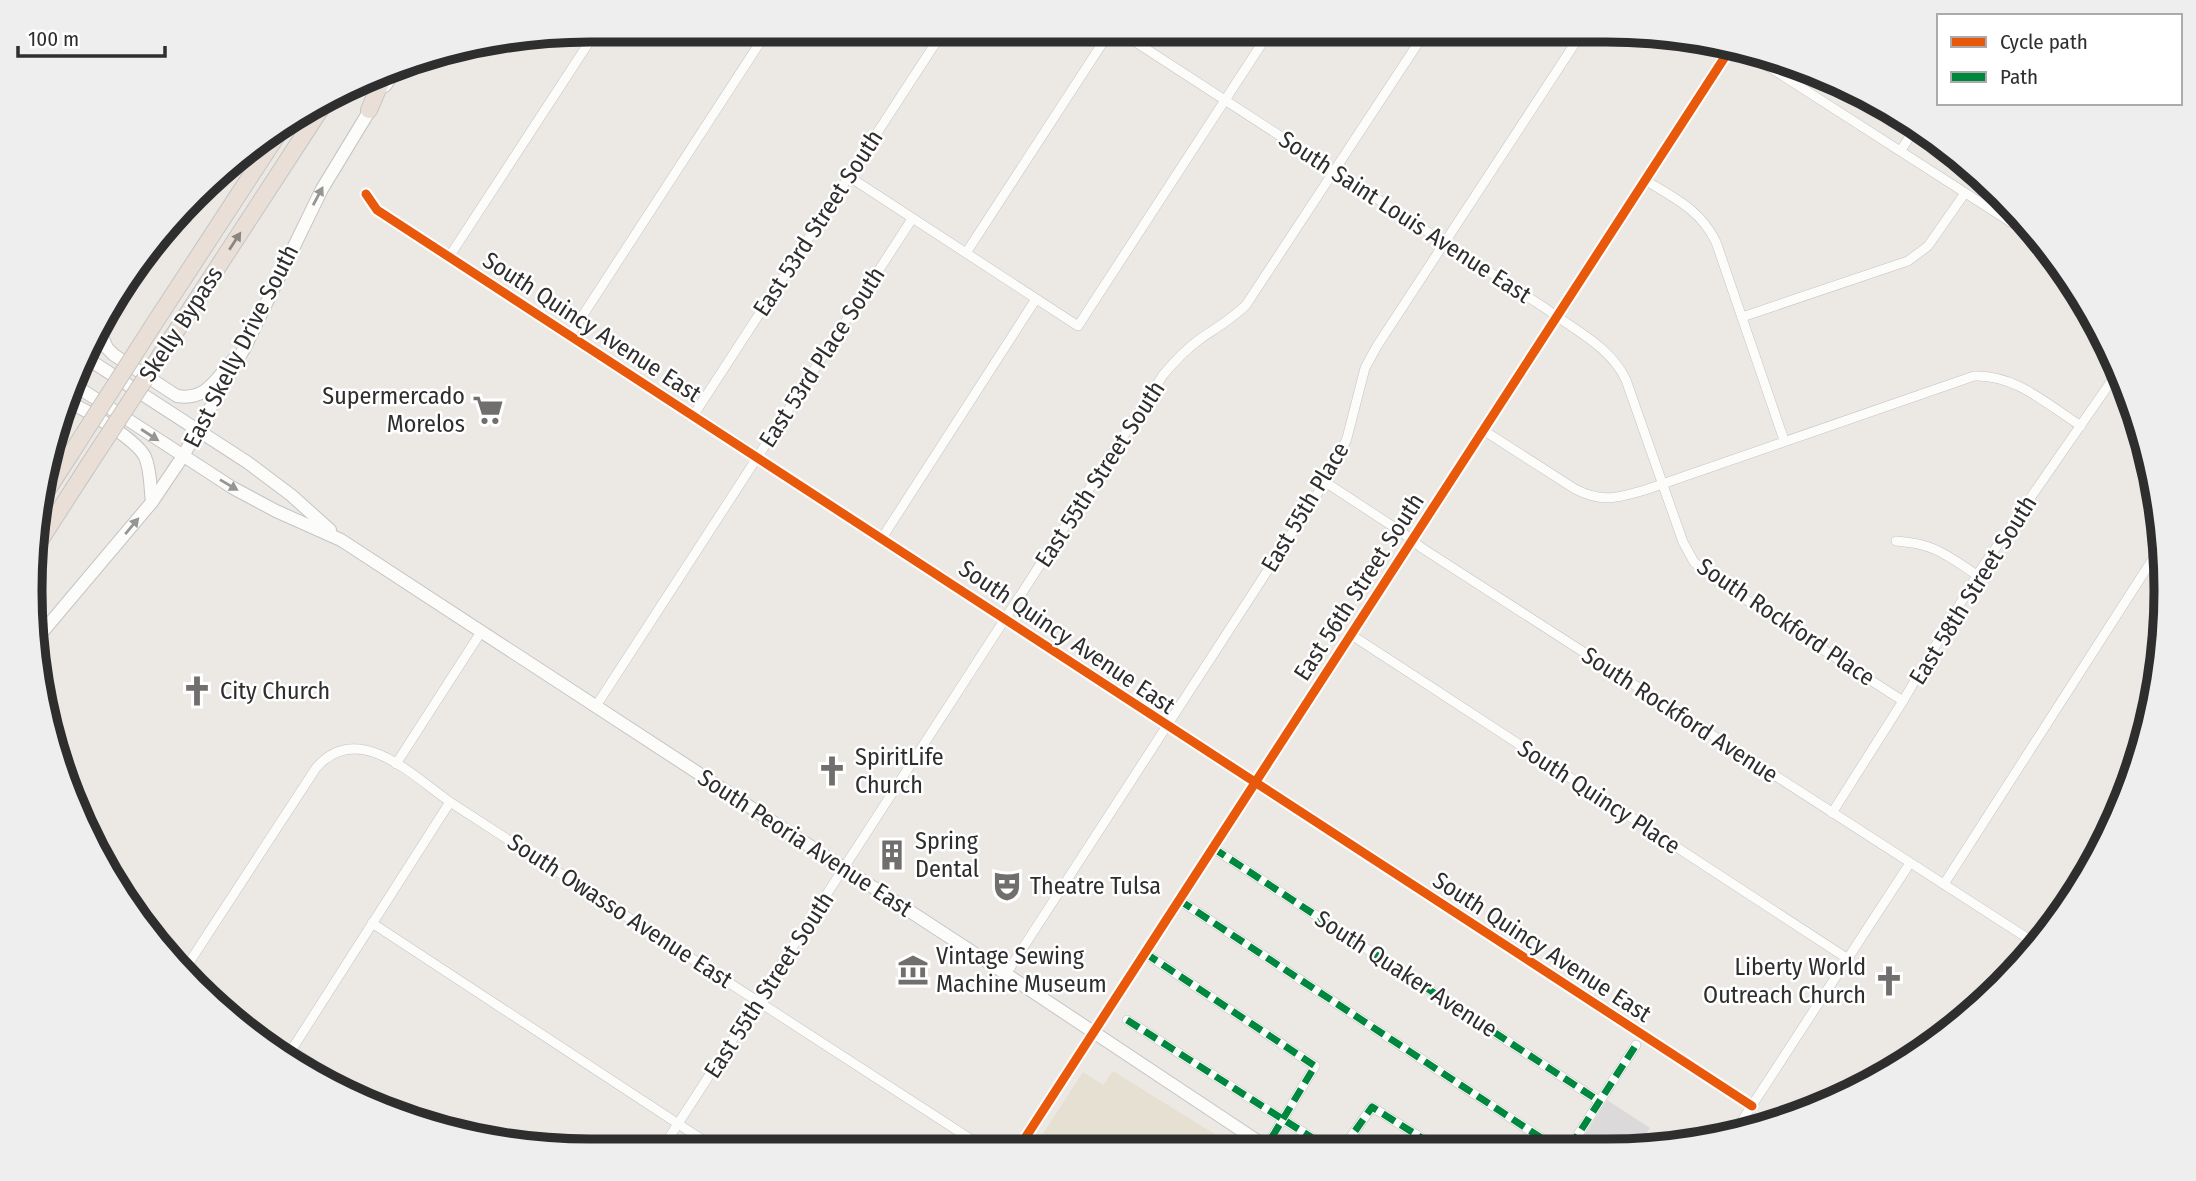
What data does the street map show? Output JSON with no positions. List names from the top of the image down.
{
  "streets": {
    "highway": ["Skelly Bypass"],
    "main road": ["East Skelly Drive South", "South Peoria Avenue East"],
    "street": [
      "South Saint Louis Avenue East",
      "East 53rd Street South",
      "South Quincy Avenue East",
      "East 53rd Place South",
      "East 55th Street South",
      "East 55th Place",
      "East 56th Street South",
      "East 58th Street South",
      "South Rockford Place",
      "South Rockford Avenue",
      "South Quincy Place",
      "South Owasso Avenue East",
      "South Quaker Avenue"
    ]
  },
  "crossings": [
    ["South Saint Louis Avenue East", "East 55th Street South"],
    ["South Saint Louis Avenue East", "East 55th Place"],
    ["South Saint Louis Avenue East", "East 56th Street South"],
    ["South Saint Louis Avenue East", "South Rockford Place"],
    ["East 53rd Street South", "South Quincy Avenue East"],
    ["South Quincy Avenue East", "East 53rd Place South"],
    ["South Quincy Avenue East", "East 55th Street South"],
    ["South Quincy Avenue East", "East 55th Place"],
    ["South Quincy Avenue East", "East 56th Street South"],
    ["East Skelly Drive South", "South Peoria Avenue East"],
    ["East 53rd Place South", "South Peoria Avenue East"],
    ["East 55th Street South", "South Peoria Avenue East"],
    ["East 55th Street South", "South Owasso Avenue East"],
    ["East 55th Place", "South Rockford Avenue"],
    ["East 55th Place", "South Peoria Avenue East"],
    ["East 56th Street South", "South Rockford Avenue"],
    ["East 56th Street South", "South Quincy Place"],
    ["East 56th Street South", "South Peoria Avenue East"],
    ["East 56th Street South", "South Quaker Avenue"],
    ["East 58th Street South", "South Rockford Place"],
    ["East 58th Street South", "South Rockford Avenue"]
  ],
  "one_way": ["East Skelly Drive South"],
  "places": {
    "supermarket": ["Supermercado Morelos"],
    "church": ["City Church", "SpiritLife Church", "Liberty World Outreach Church"],
    "building": ["Spring Dental"],
    "theatre": ["Theatre Tulsa"],
    "museum": ["Vintage Sewing Machine Museum"]
  },
  "legend": ["Cycle path", "Path"],
  "scale_bar": "100 m"
}
